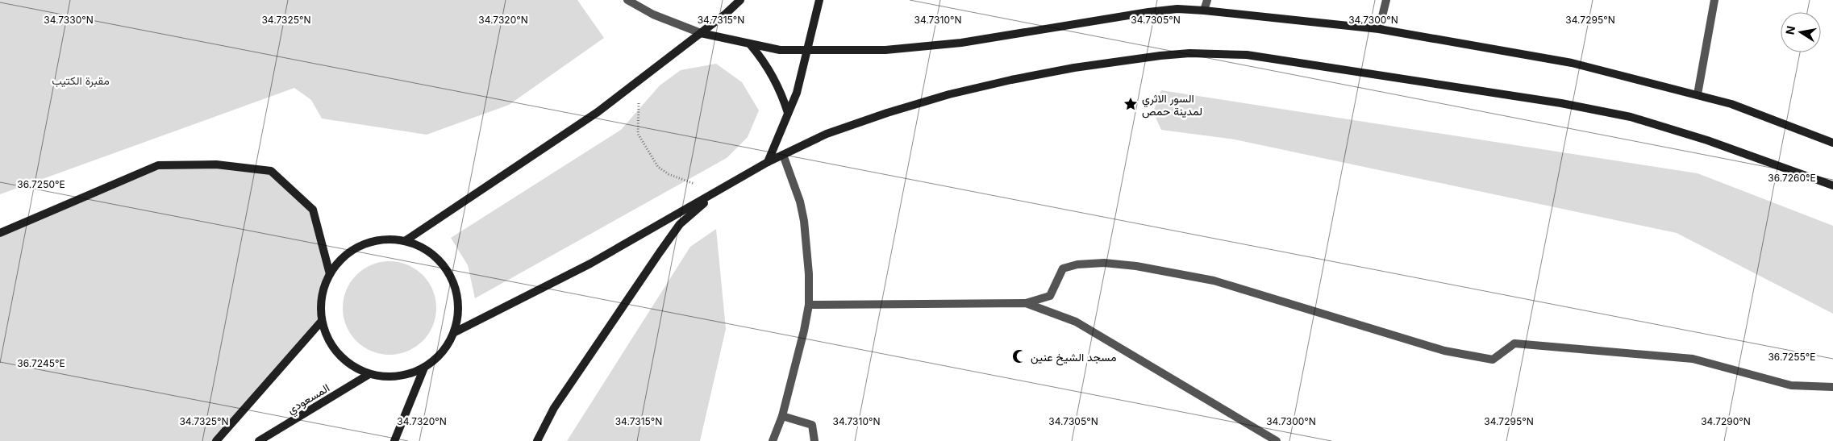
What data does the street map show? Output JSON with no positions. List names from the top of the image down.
{
  "streets": {
    "main road": ["المسعودي"]
  },
  "parks": ["مقبرة الكتيب"],
  "places": {
    "place": ["السور الاثري لمدينة حمص"],
    "mosque": ["مسجد الشيخ عنين"]
  },
  "north": "left",
  "coordinates": [
    "34.7330°N",
    "34.7325°N",
    "34.7320°N",
    "34.7315°N",
    "34.7310°N",
    "34.7305°N",
    "34.7300°N",
    "34.7295°N",
    "36.7260°E",
    "36.7250°E",
    "36.7255°E",
    "36.7245°E",
    "34.7290°N"
  ]
}
